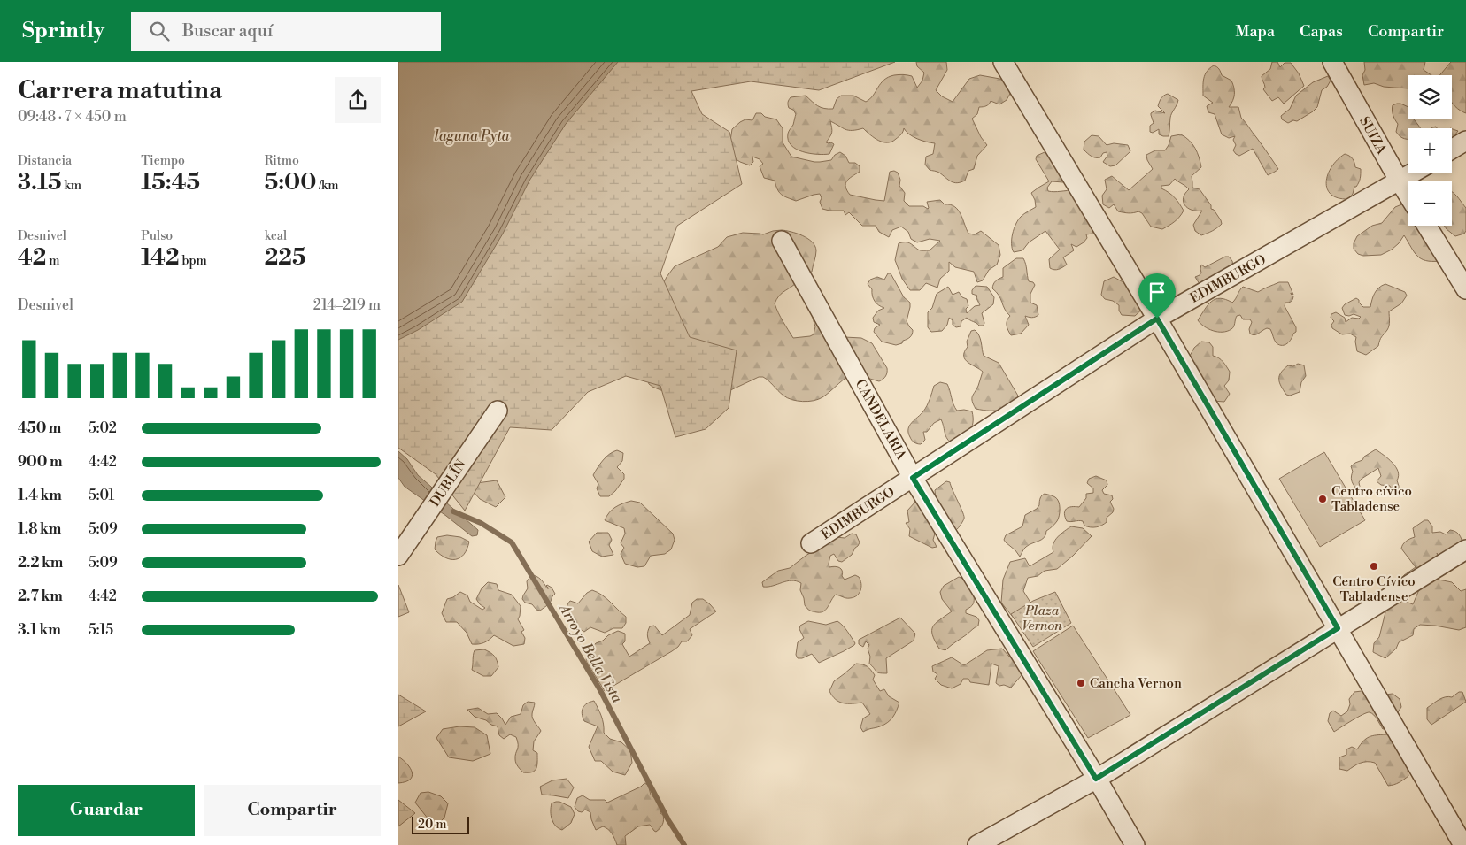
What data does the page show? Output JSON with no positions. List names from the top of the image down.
{
  "streets": {
    "street": [
      "SUIZA",
      "EDIMBURGO",
      "CANDELARIA",
      "DUBLÍN"
    ]
  },
  "crossings": [
    ["SUIZA", "EDIMBURGO"],
    ["EDIMBURGO", "CANDELARIA"]
  ],
  "water": ["laguna Pyta", "Arroyo Bella Vista"],
  "parks": ["Plaza Vernon"],
  "places": ["Centro cívico Tabladense", "Centro Cívico Tabladense", "Cancha Vernon"],
  "scale_bar": "20 m",
  "page": {
    "header": "Sprintly",
    "search": "Buscar aquí",
    "nav": ["Mapa", "Capas", "Compartir"],
    "heading": ["Carrera matutina", "09:48 · 7 × 450 m"],
    "map_buttons": ["+", "−"],
    "stats": [
      ["Distancia", "3.15 km"],
      ["Tiempo", "15:45"],
      ["Ritmo", "5:00 /km"],
      ["Desnivel", "42 m"],
      ["Pulso", "142 bpm"],
      ["kcal", "225"]
    ],
    "chart": ["Desnivel", "214–219 m"],
    "list": [
      {
        "name": "450 m",
        "note": "5:02"
      },
      {
        "name": "900 m",
        "note": "4:42"
      },
      {
        "name": "1.4 km",
        "note": "5:01"
      },
      {
        "name": "1.8 km",
        "note": "5:09"
      },
      {
        "name": "2.2 km",
        "note": "5:09"
      },
      {
        "name": "2.7 km",
        "note": "4:42"
      },
      {
        "name": "3.1 km",
        "note": "5:15"
      }
    ],
    "buttons": ["Guardar", "Compartir"],
    "scale": "20 m"
  }
}
